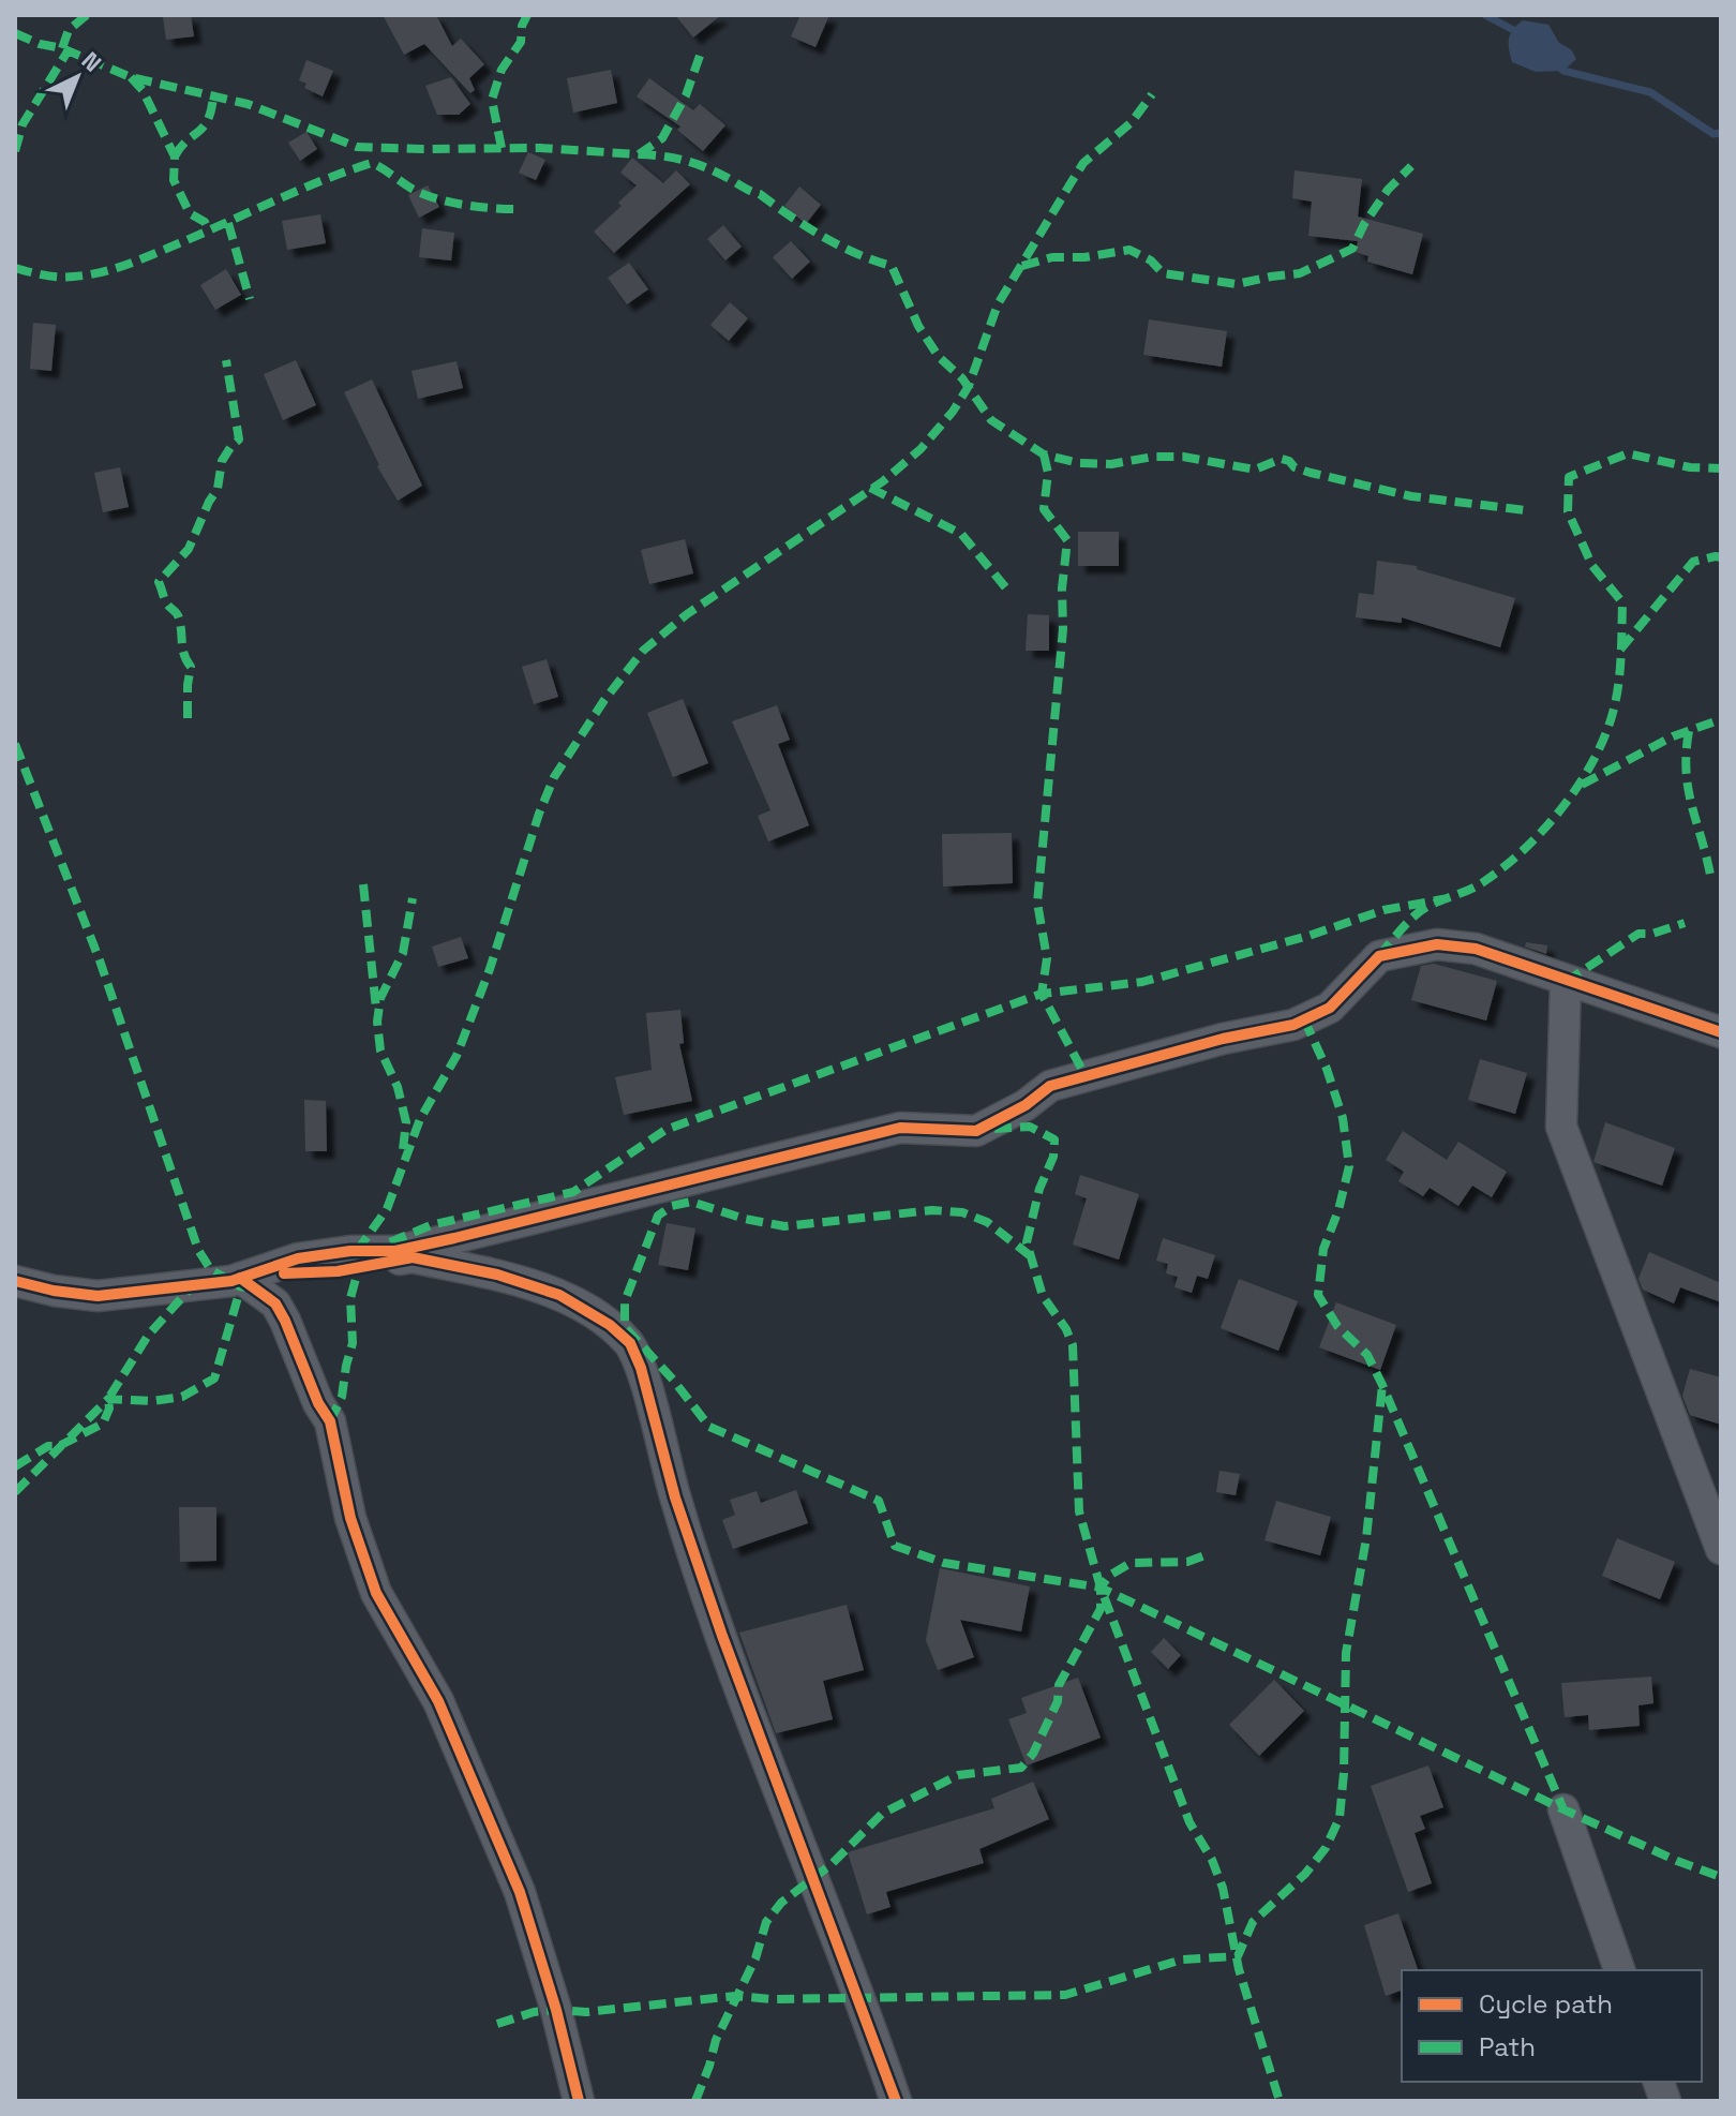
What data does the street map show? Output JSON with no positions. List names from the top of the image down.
{
  "legend": ["Cycle path", "Path"],
  "north": "top right"
}
